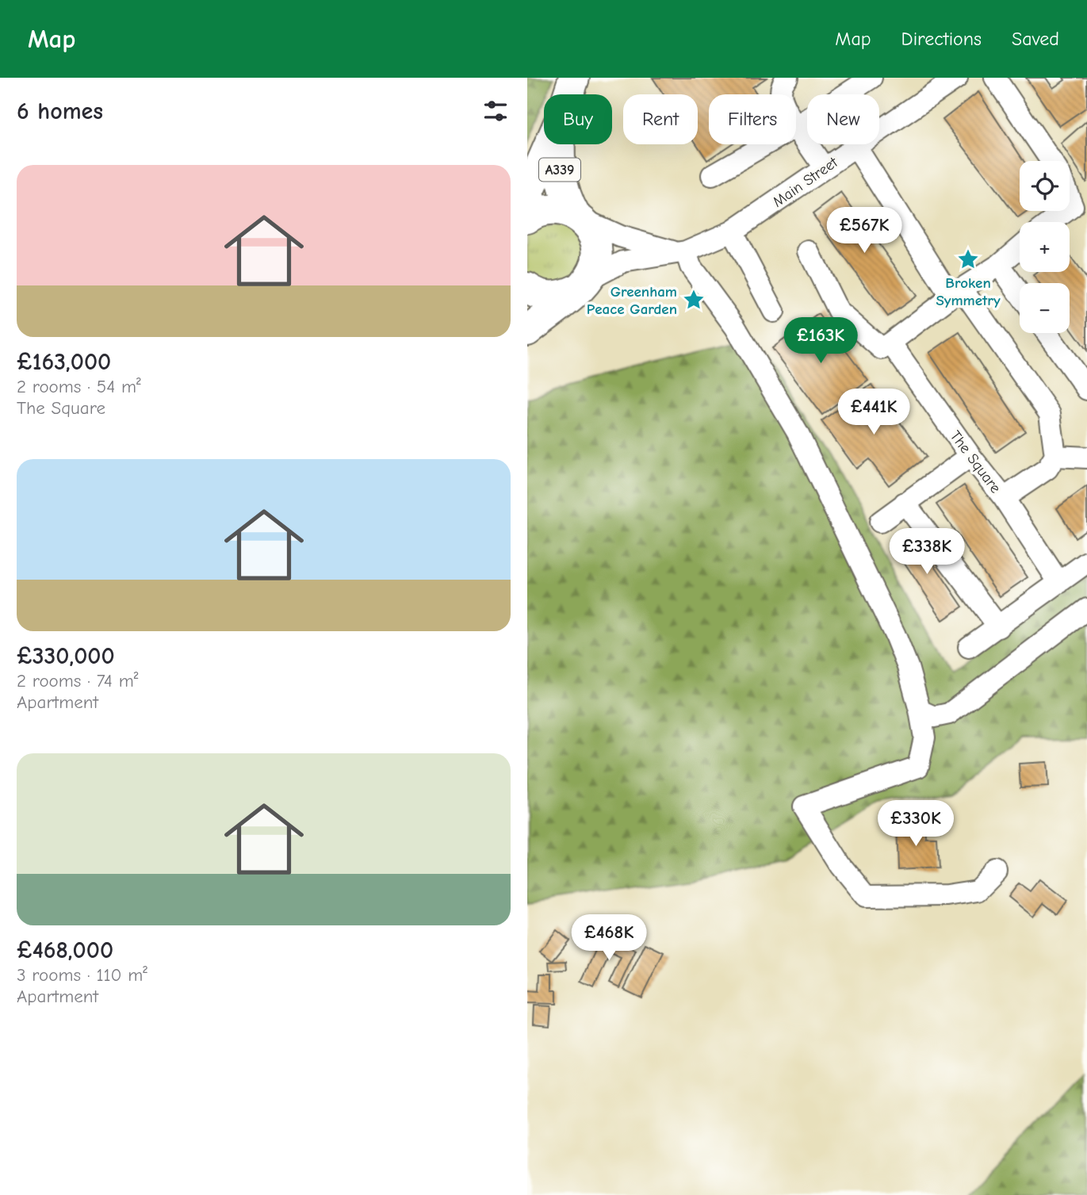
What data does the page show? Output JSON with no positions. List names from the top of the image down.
{
  "streets": {
    "highway": ["A339"],
    "street": ["Main Street", "The Square"]
  },
  "places": {
    "place": ["Broken Symmetry", "Greenham Peace Garden"]
  },
  "page": {
    "header": "Map",
    "nav": ["Map", "Directions", "Saved"],
    "heading": "6 homes",
    "chip": [
      "Buy",
      "Rent",
      "Filters",
      "New"
    ],
    "list": [
      {
        "name": "£163,000",
        "note": "2 rooms · 54 m² · The Square"
      },
      {
        "name": "£330,000",
        "note": "2 rooms · 74 m² · Apartment"
      },
      {
        "name": "£468,000",
        "note": "3 rooms · 110 m² · Apartment"
      }
    ],
    "map_buttons": ["+", "−"],
    "price": [
      "£567K",
      "£163K",
      "£441K",
      "£338K",
      "£330K",
      "£468K"
    ]
  }
}
